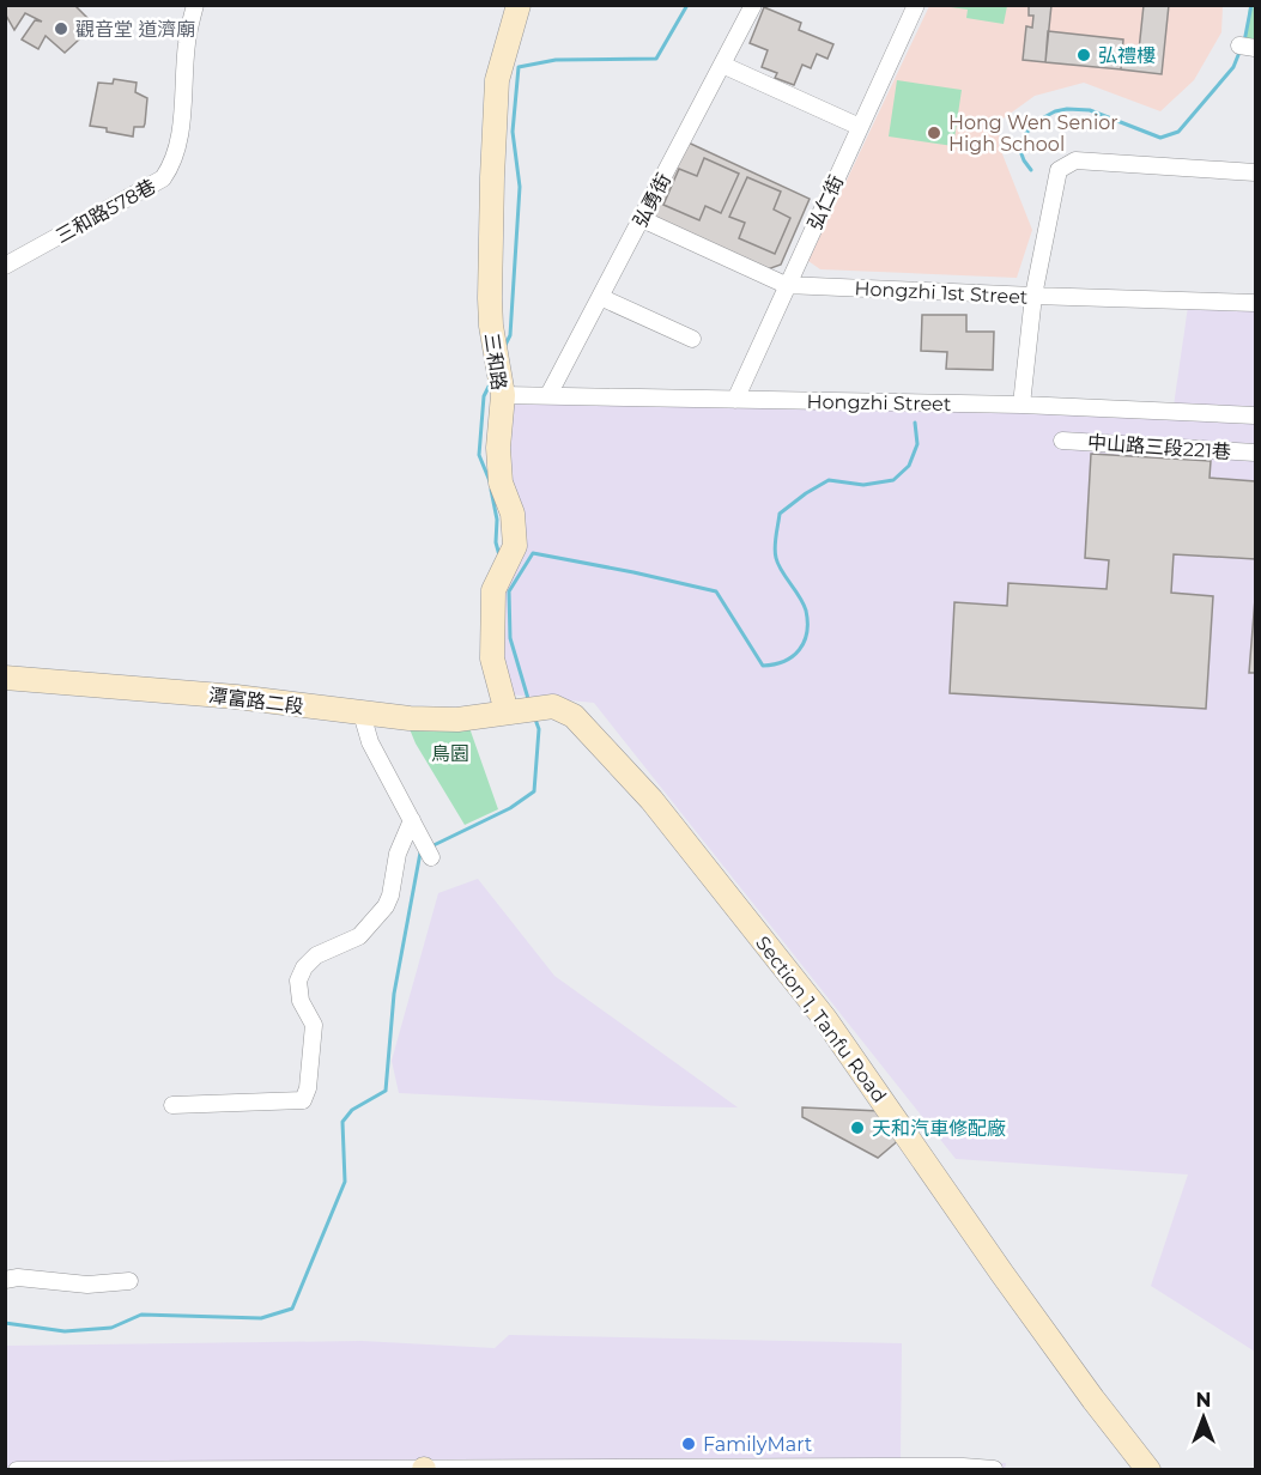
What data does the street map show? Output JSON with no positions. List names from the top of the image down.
{
  "streets": {
    "street": [
      "弘勇街",
      "弘仁街",
      "三和路578巷",
      "Hongzhi 1st Street",
      "三和路",
      "Hongzhi Street",
      "中山路三段221巷",
      "潭富路二段",
      "Section 1, Tanfu Road"
    ]
  },
  "crossings": [
    ["弘勇街", "Hongzhi 1st Street"],
    ["弘勇街", "Hongzhi Street"],
    ["弘仁街", "Hongzhi 1st Street"],
    ["弘仁街", "Hongzhi Street"],
    ["三和路", "Hongzhi Street"],
    ["三和路", "潭富路二段"],
    ["三和路", "Section 1, Tanfu Road"],
    ["潭富路二段", "Section 1, Tanfu Road"]
  ],
  "parks": ["鳥園"],
  "places": [
    "觀音堂 道濟廟",
    "弘禮樓",
    "Hong Wen Senior High School",
    "天和汽車修配廠",
    "FamilyMart"
  ],
  "north": "top"
}
